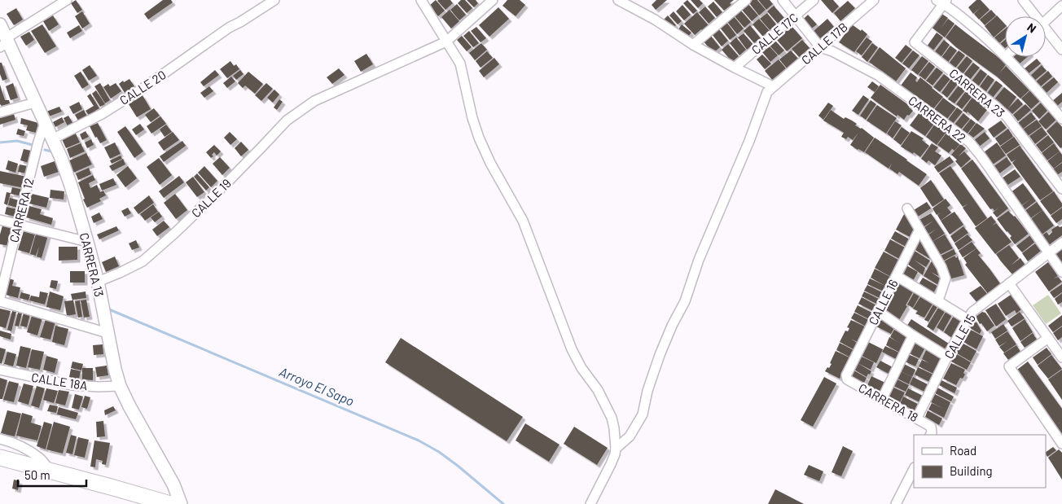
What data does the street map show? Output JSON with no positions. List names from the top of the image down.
{
  "streets": {
    "street": [
      "CALLE 17C",
      "CALLE 17B",
      "CALLE 20",
      "CARRERA 23",
      "CARRERA 22",
      "CALLE 19",
      "CARRERA 12",
      "CARRERA 13",
      "CALLE 16",
      "CALLE 15",
      "CALLE 18A",
      "CARRERA 18"
    ]
  },
  "crossings": [
    ["CALLE 17C", "CARRERA 22"],
    ["CALLE 17B", "CARRERA 22"],
    ["CALLE 20", "CARRERA 13"],
    ["CARRERA 22", "CALLE 15"],
    ["CALLE 19", "CARRERA 13"],
    ["CARRERA 12", "CARRERA 13"],
    ["CARRERA 13", "CALLE 18A"],
    ["CALLE 16", "CARRERA 18"],
    ["CALLE 15", "CARRERA 18"]
  ],
  "water": ["Arroyo El Sapo"],
  "legend": ["Road", "Building"],
  "scale_bar": "50 m",
  "north": "top right"
}
